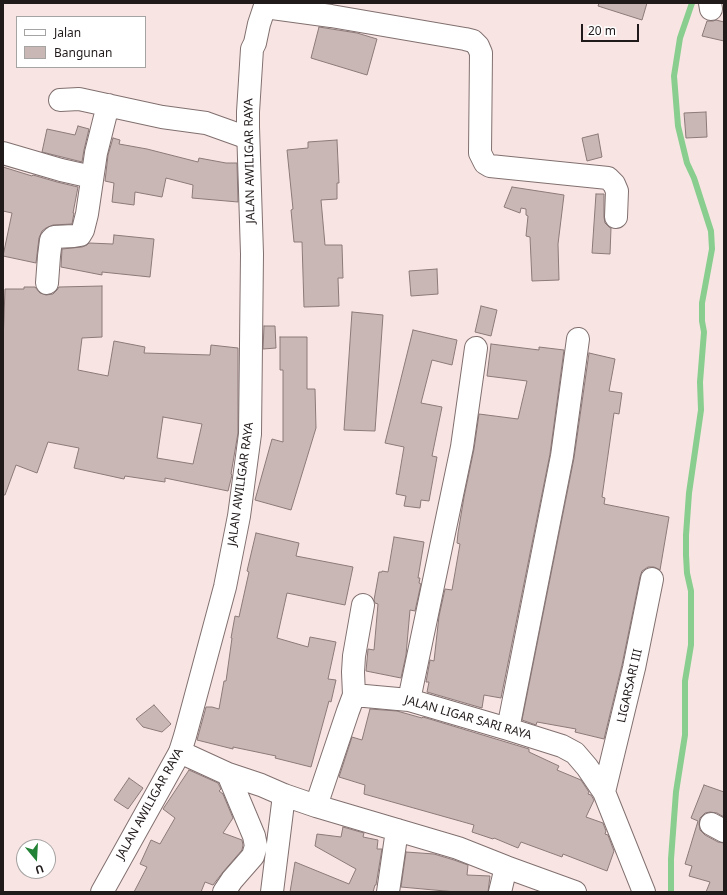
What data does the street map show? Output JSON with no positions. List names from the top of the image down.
{
  "streets": {
    "street": ["JALAN AWILIGAR RAYA", "LIGARSARI III", "JALAN LIGAR SARI RAYA"]
  },
  "crossings": [
    ["LIGARSARI III", "JALAN LIGAR SARI RAYA"]
  ],
  "legend": ["Jalan", "Bangunan"],
  "scale_bar": "20 m",
  "north": "bottom"
}
